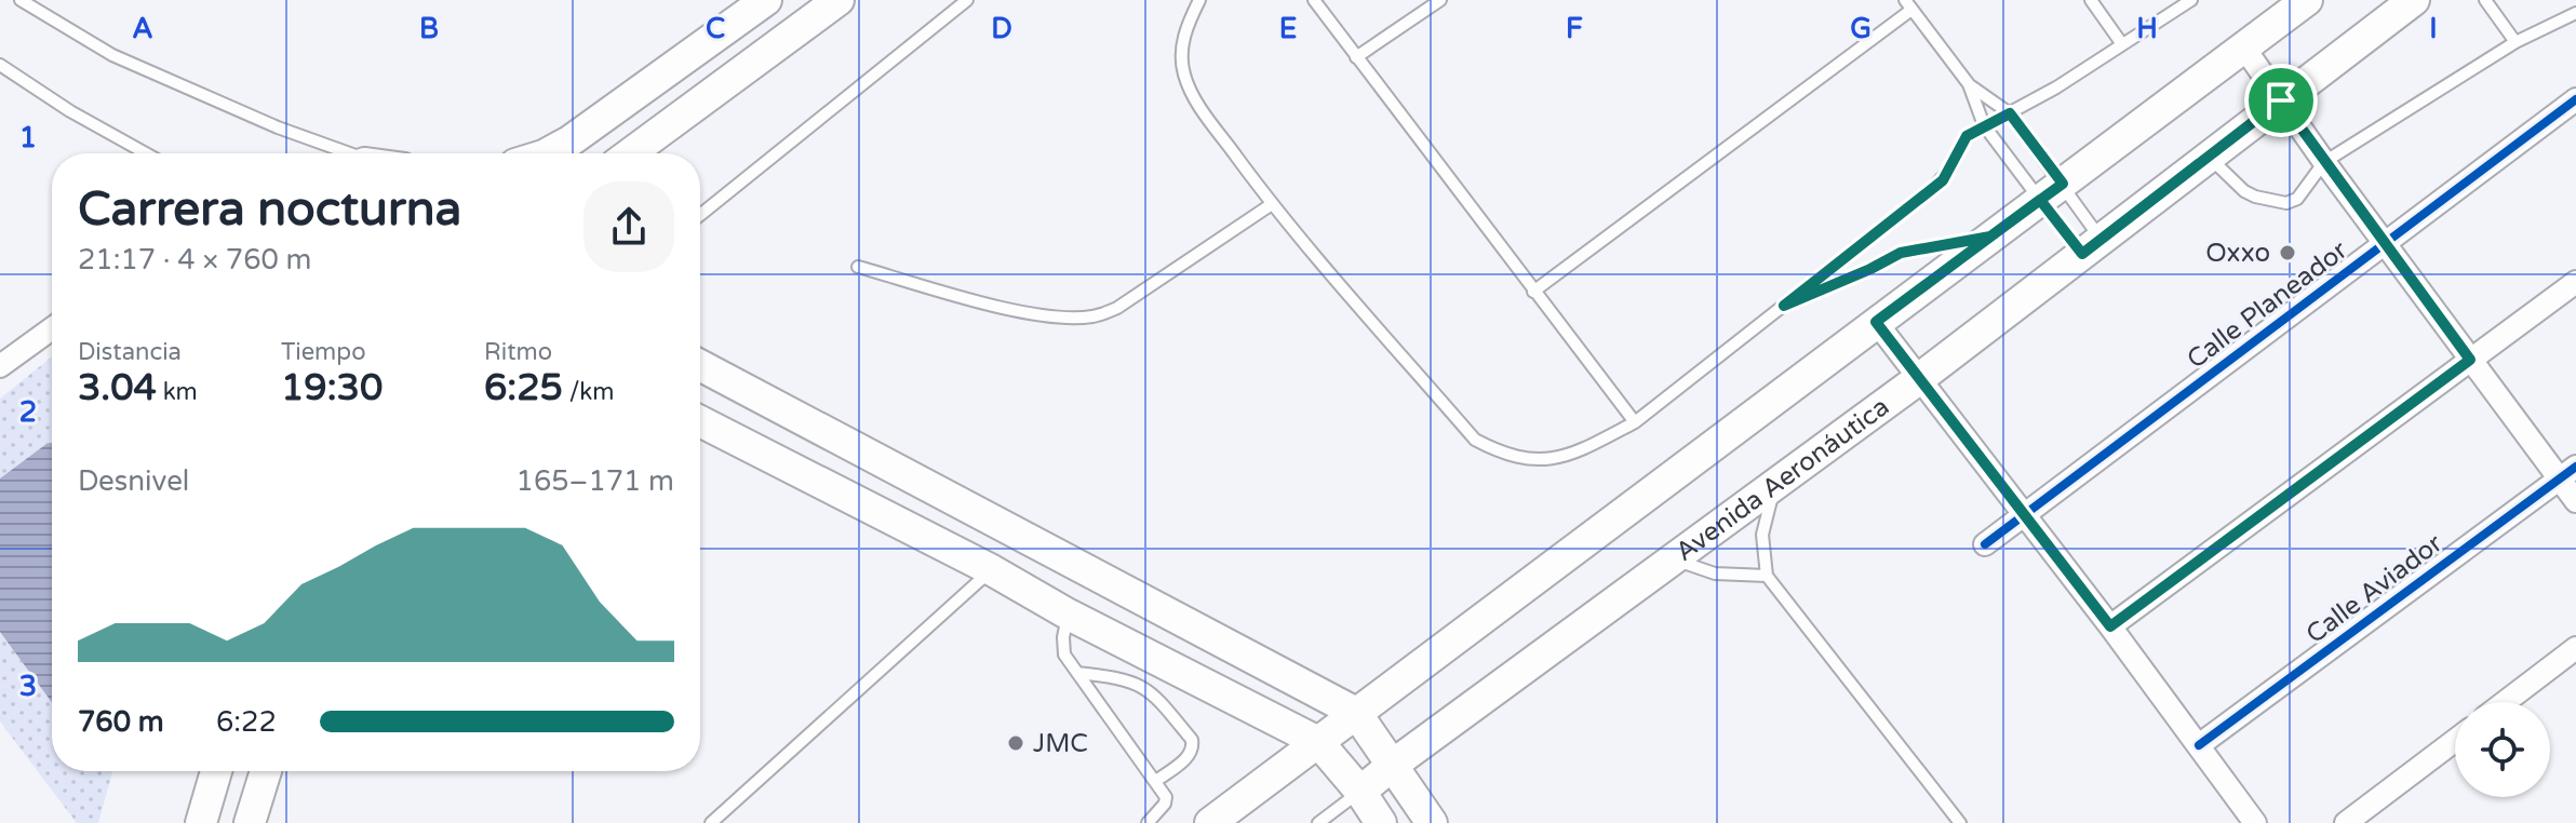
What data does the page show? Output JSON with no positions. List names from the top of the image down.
{
  "streets": {
    "main road": ["Avenida Aeronáutica"],
    "street": ["Calle Planeador", "Calle Aviador"]
  },
  "places": ["Oxxo", "JMC"],
  "page": {
    "heading": ["Carrera nocturna", "21:17 · 4 × 760 m"],
    "stats": [
      ["Distancia", "3.04 km"],
      ["Tiempo", "19:30"],
      ["Ritmo", "6:25 /km"]
    ],
    "chart": ["Desnivel", "165–171 m"],
    "list": [
      {
        "name": "760 m",
        "note": "6:22"
      }
    ]
  },
  "grid": {
    "columns": [
      "A",
      "B",
      "C",
      "D",
      "E",
      "F",
      "G",
      "H",
      "I"
    ],
    "rows": ["1", "2", "3"]
  }
}
